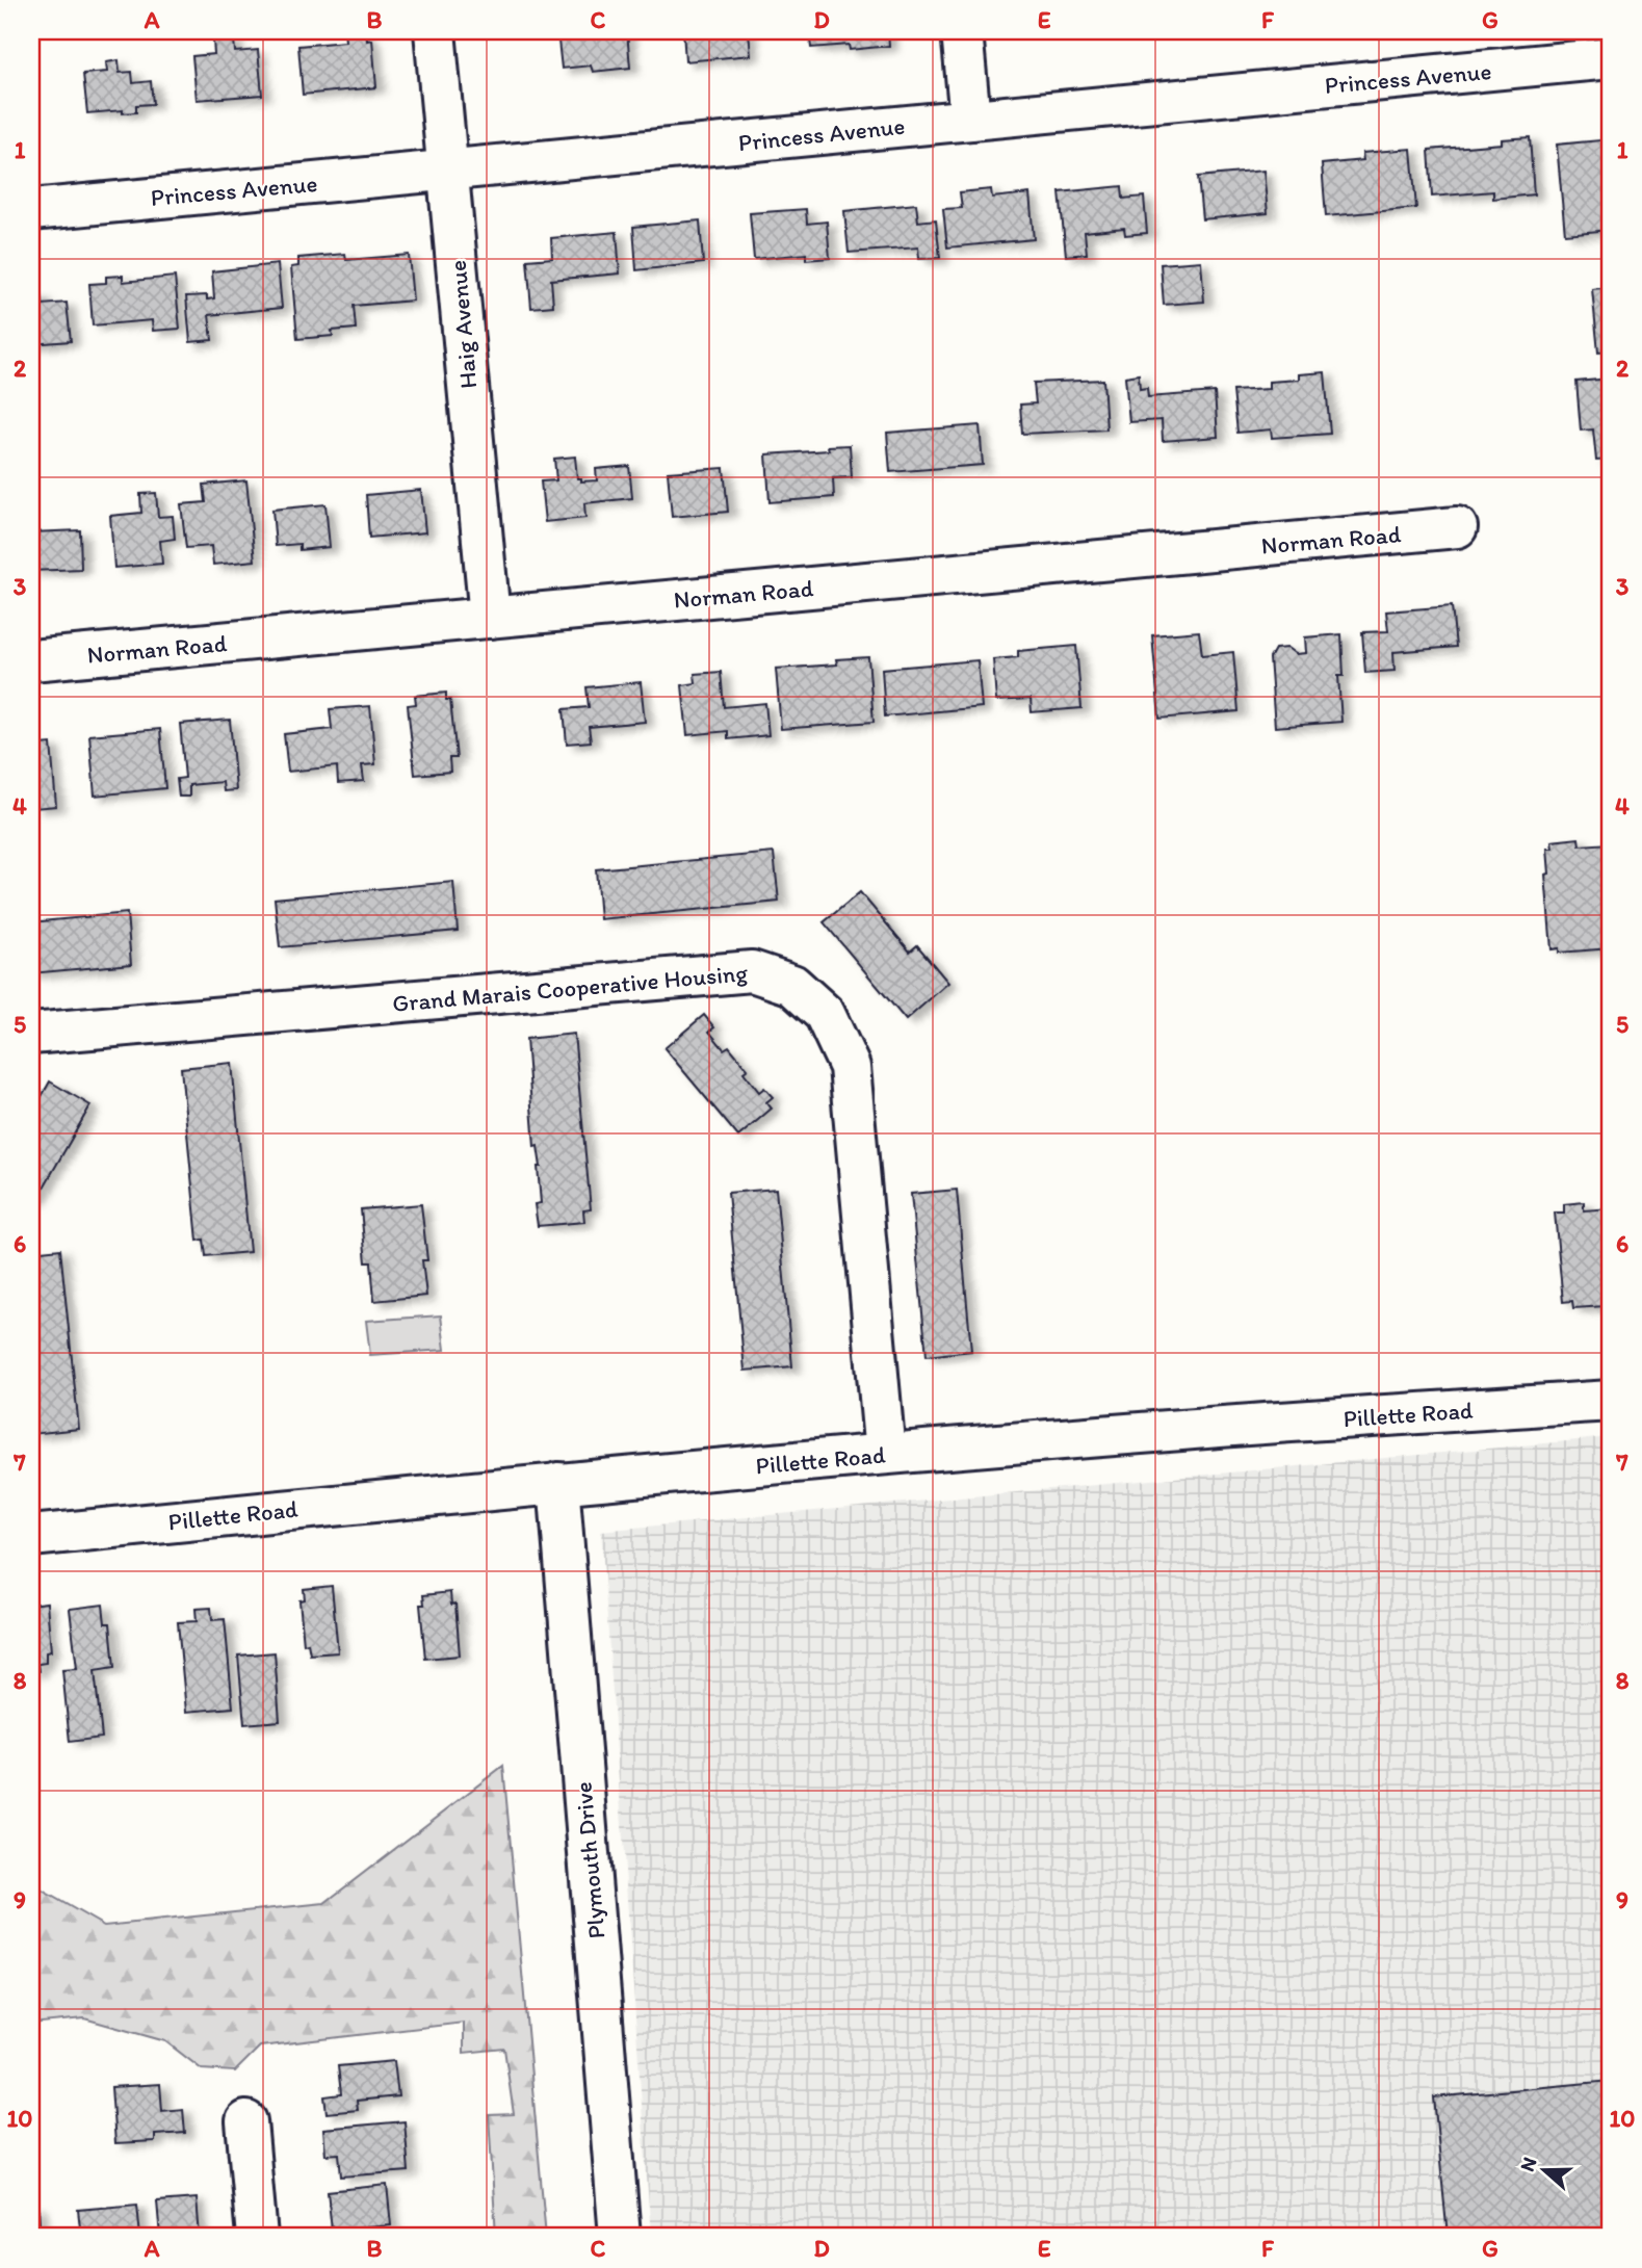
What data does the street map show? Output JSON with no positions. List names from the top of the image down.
{
  "streets": {
    "street": [
      "Princess Avenue",
      "Haig Avenue",
      "Norman Road",
      "Grand Marais Cooperative Housing",
      "Pillette Road",
      "Plymouth Drive"
    ]
  },
  "crossings": [
    ["Princess Avenue", "Haig Avenue"],
    ["Haig Avenue", "Norman Road"],
    ["Grand Marais Cooperative Housing", "Pillette Road"],
    ["Pillette Road", "Plymouth Drive"]
  ],
  "north": "left",
  "grid": {
    "columns": [
      "A",
      "B",
      "C",
      "D",
      "E",
      "F",
      "G"
    ],
    "rows": [
      "1",
      "2",
      "3",
      "4",
      "5",
      "6",
      "7",
      "8",
      "9",
      "10"
    ]
  }
}
